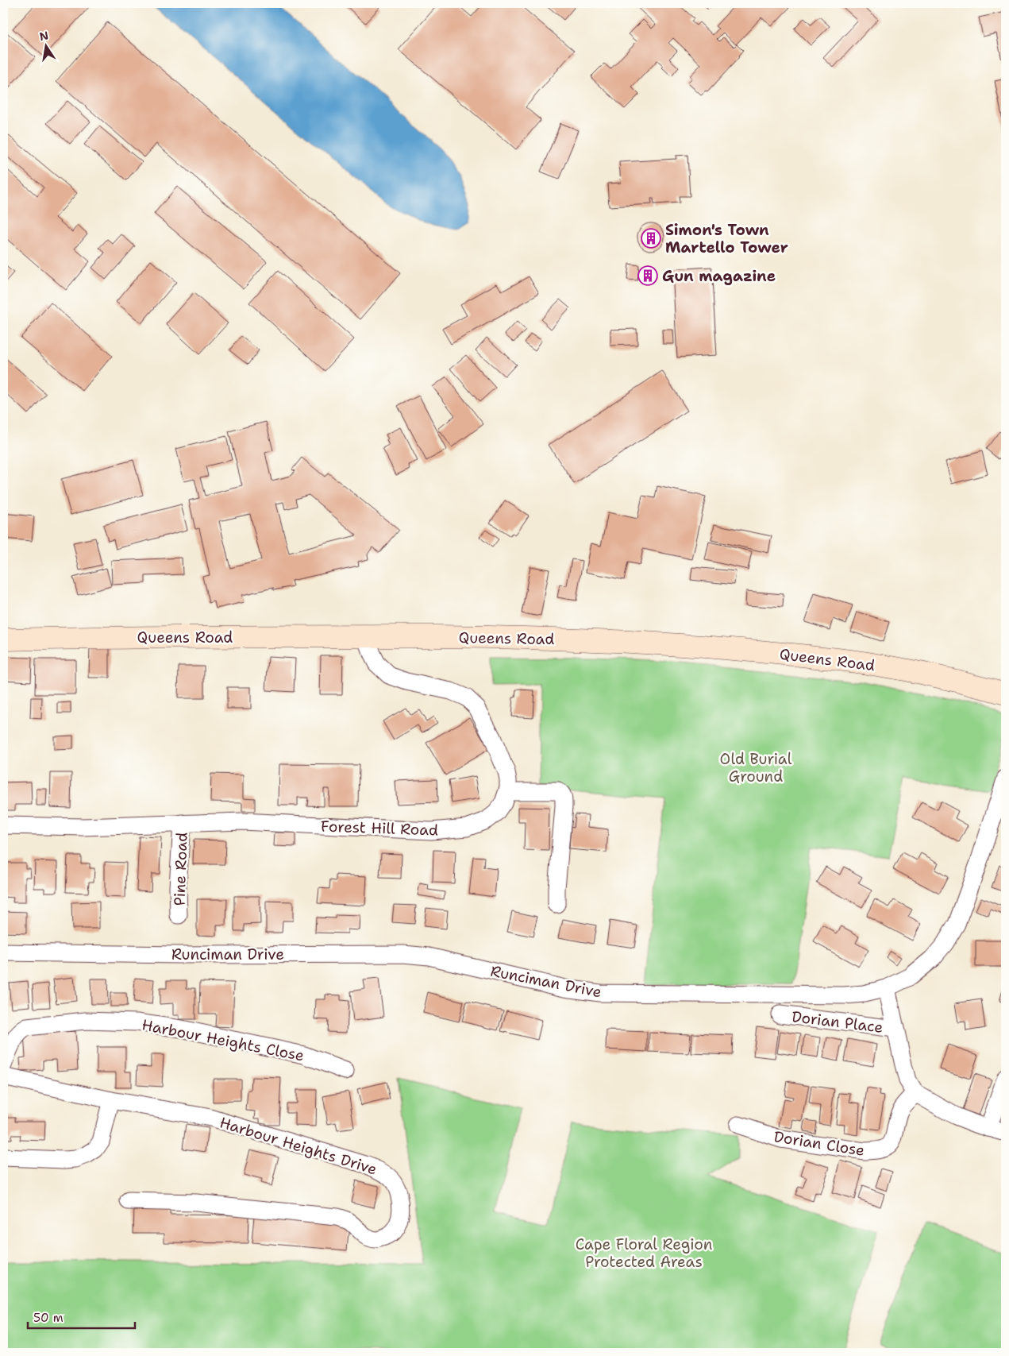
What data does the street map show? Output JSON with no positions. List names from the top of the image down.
{
  "streets": {
    "main road": ["Queens Road"],
    "street": [
      "Forest Hill Road",
      "Pine Road",
      "Runciman Drive",
      "Dorian Place",
      "Harbour Heights Close",
      "Dorian Close",
      "Harbour Heights Drive"
    ]
  },
  "crossings": [
    ["Queens Road", "Forest Hill Road"],
    ["Forest Hill Road", "Pine Road"]
  ],
  "parks": ["Old Burial Ground", "Cape Floral Region Protected Areas"],
  "places": {
    "building": ["Simon's Town Martello Tower", "Gun magazine"]
  },
  "scale_bar": "50 m",
  "north": "top"
}
